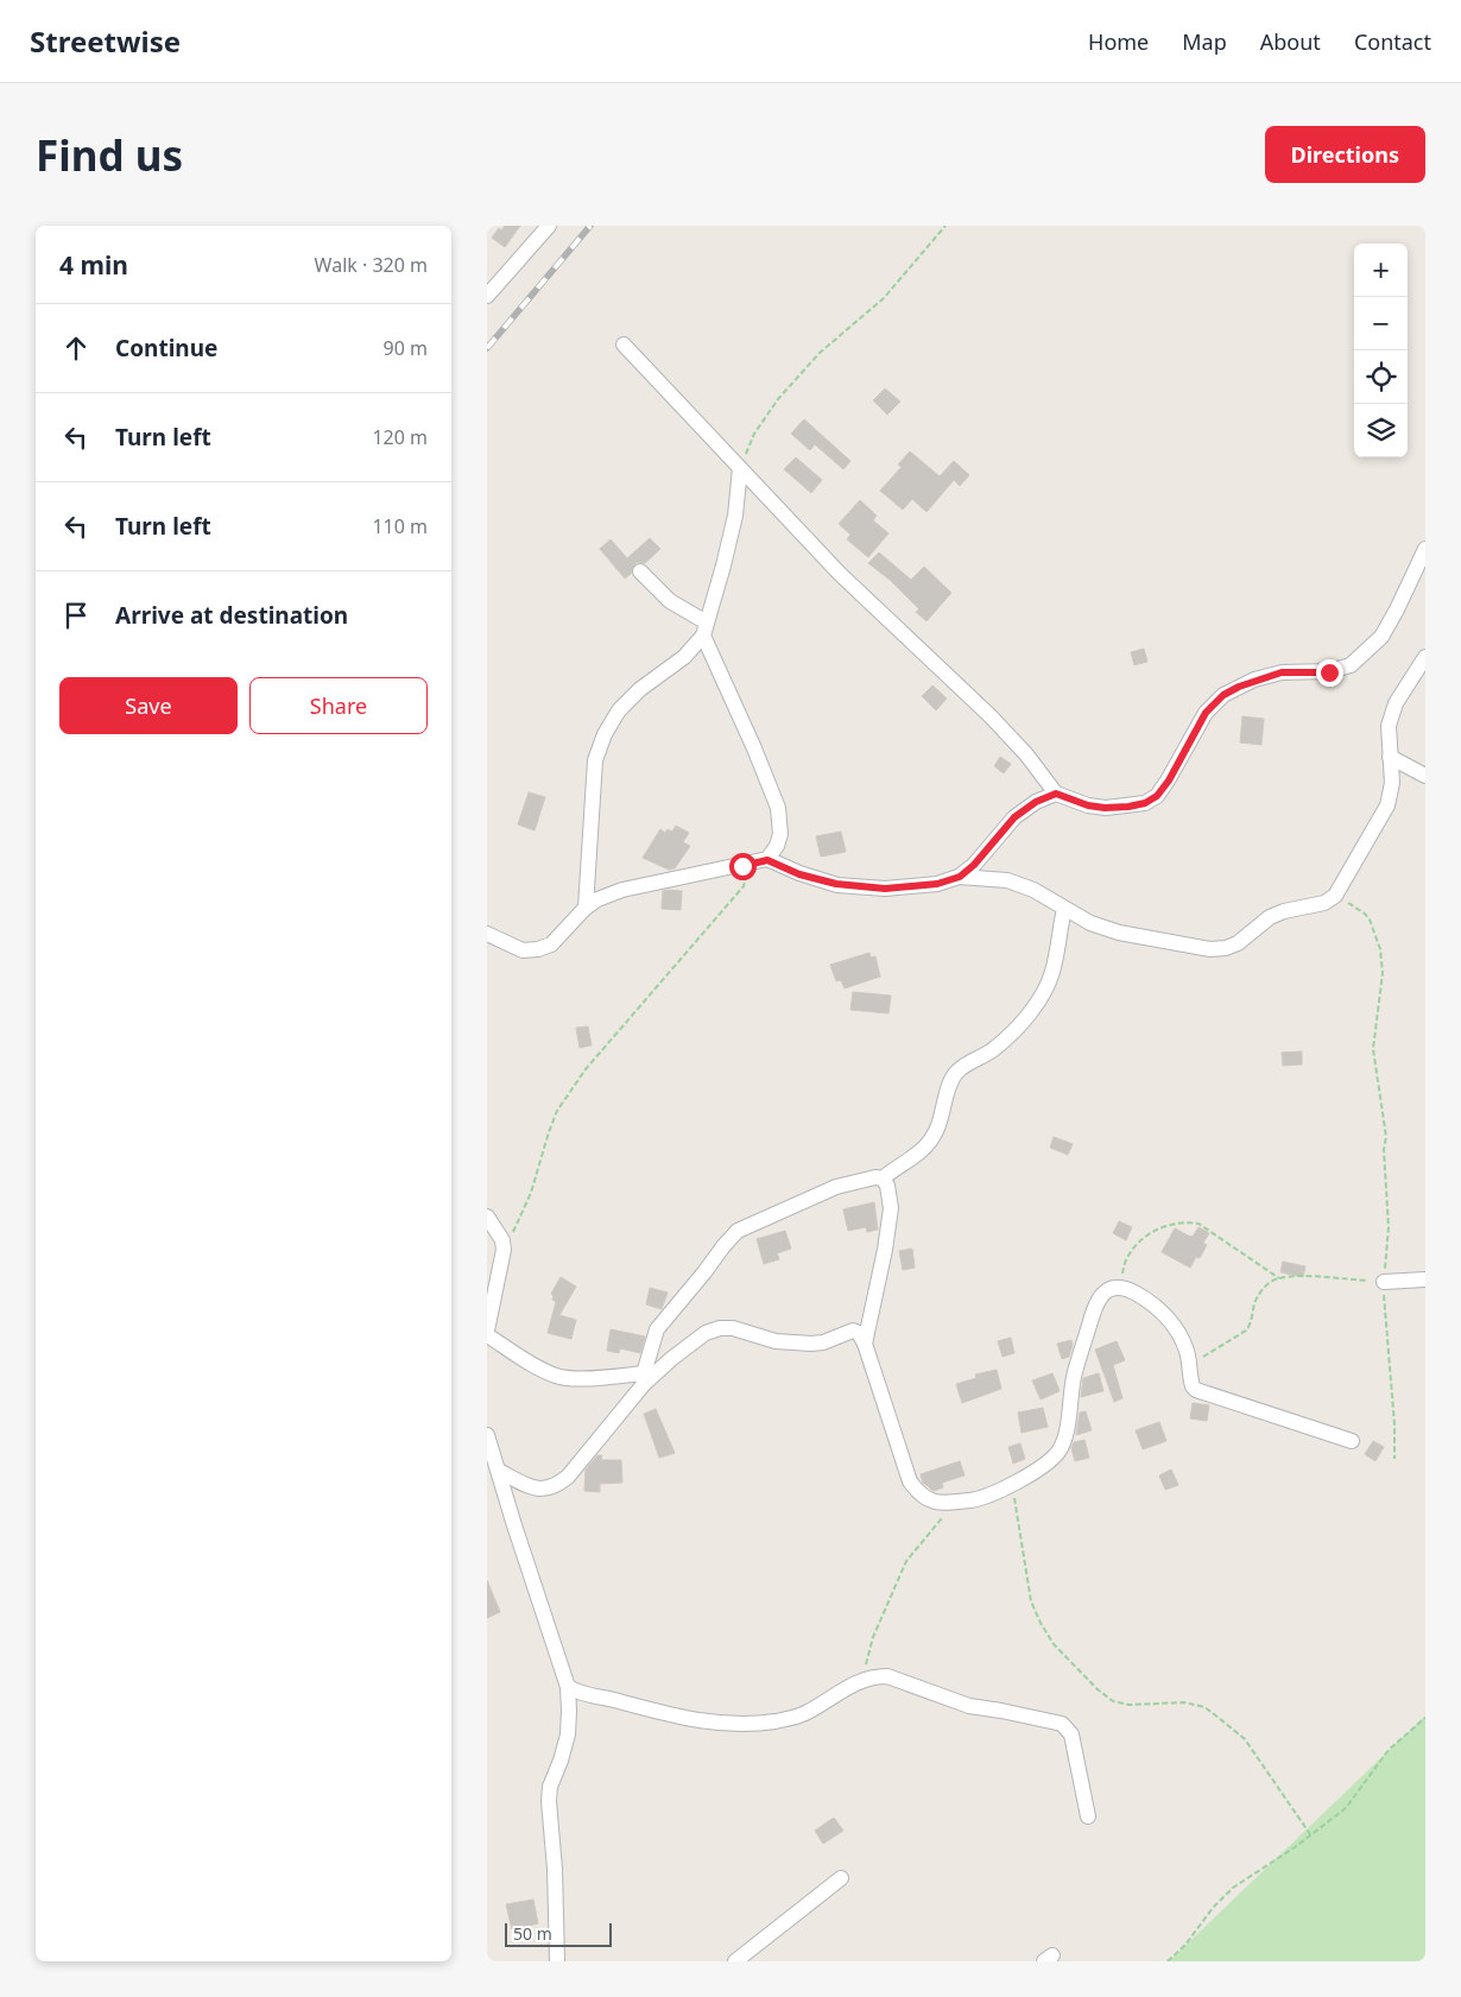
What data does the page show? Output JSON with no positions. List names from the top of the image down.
{
  "scale_bar": "50 m",
  "page": {
    "header": "Streetwise",
    "nav": [
      "Home",
      "Map",
      "About",
      "Contact"
    ],
    "buttons": [
      "Directions",
      ["Save", "Share"]
    ],
    "title": "Find us",
    "heading": ["4 min", "Walk · 320 m"],
    "map_buttons": ["+", "−"],
    "list": [
      ["Continue", "90 m"],
      ["Turn left", "120 m"],
      ["Turn left", "110 m"],
      "Arrive at destination"
    ],
    "scale": "50 m"
  }
}
